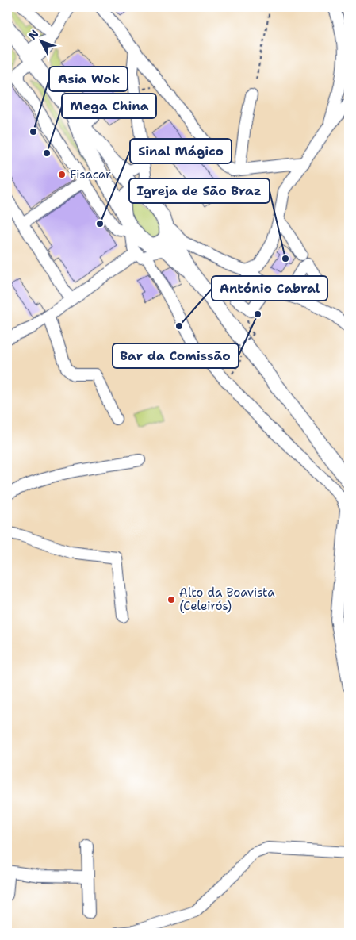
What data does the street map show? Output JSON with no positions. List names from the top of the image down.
{
  "places": [
    "Asia Wok",
    "Mega China",
    "Fisacar",
    "Sinal Mágico",
    "Igreja de São Braz",
    "Bar da Comissão",
    "António Cabral",
    "Alto da Boavista (Celeirós)"
  ],
  "north": "top left"
}
